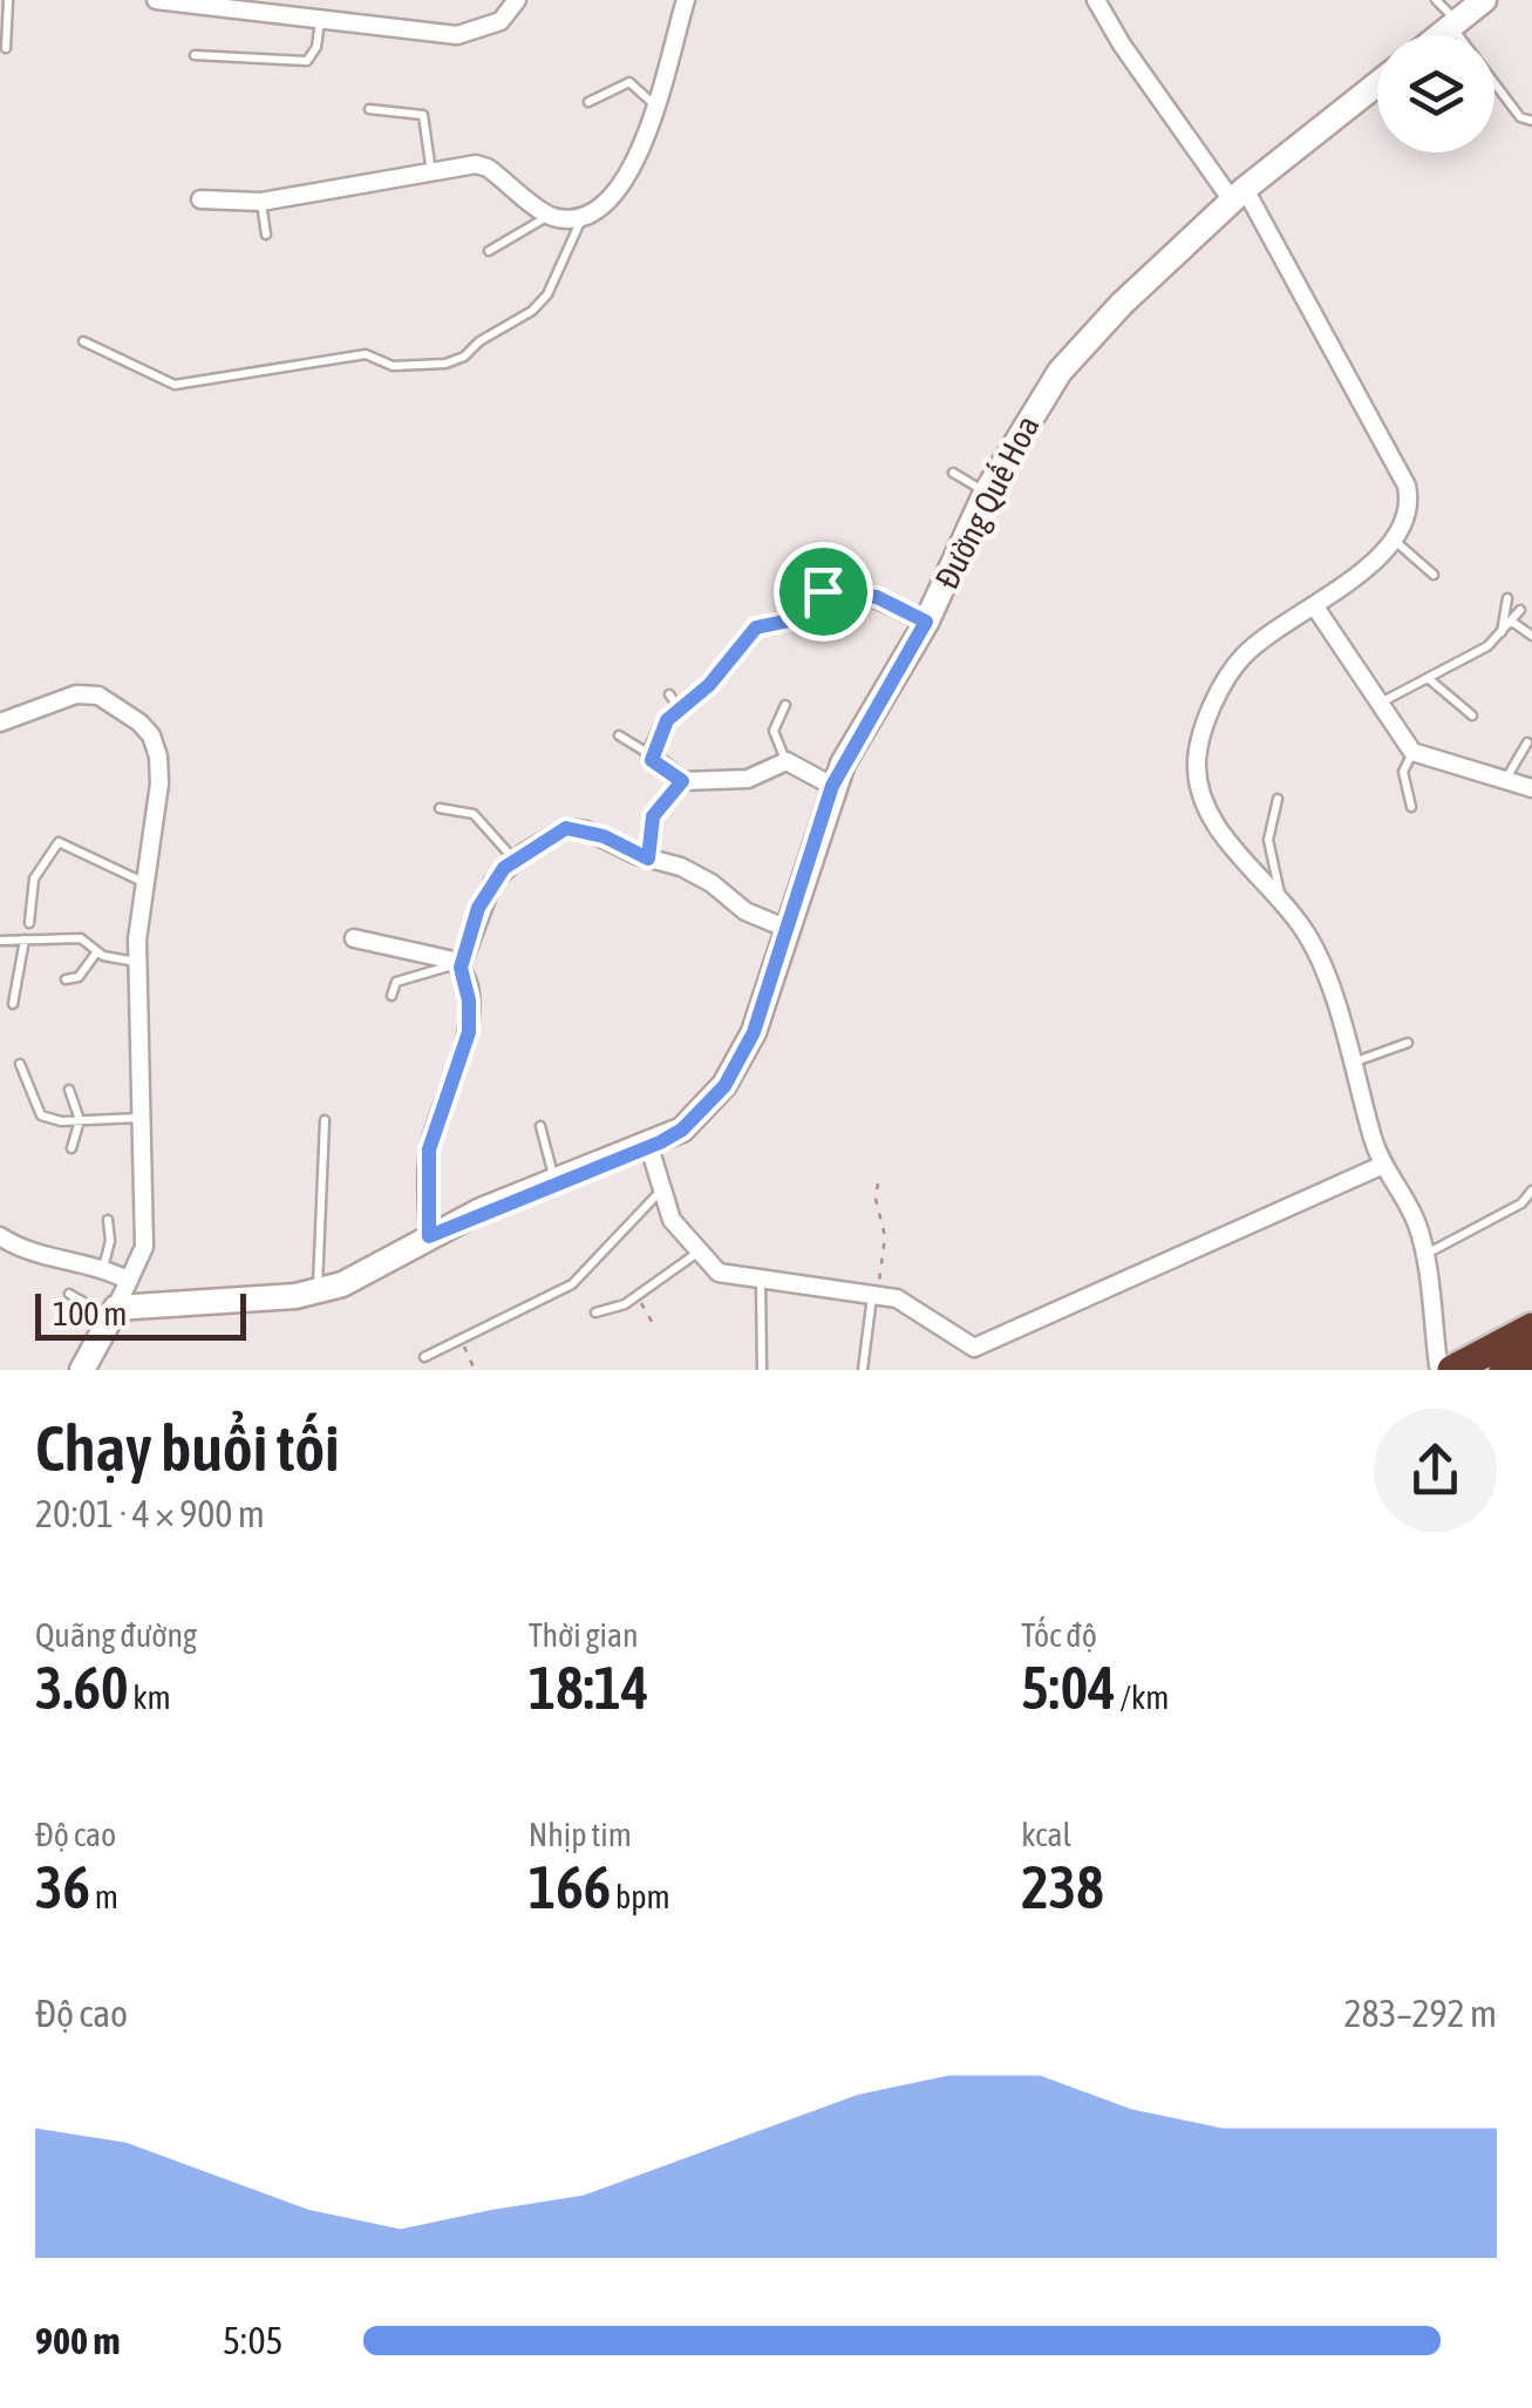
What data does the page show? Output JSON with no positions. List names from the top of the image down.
{
  "streets": {
    "street": ["Đường Quế Hoa"]
  },
  "scale_bar": "100 m",
  "page": {
    "scale": "100 m",
    "heading": ["Chạy buổi tối", "20:01 · 4 × 900 m"],
    "stats": [
      ["Quãng đường", "3.60 km"],
      ["Thời gian", "18:14"],
      ["Tốc độ", "5:04 /km"],
      ["Độ cao", "36 m"],
      ["Nhịp tim", "166 bpm"],
      ["kcal", "238"]
    ],
    "chart": ["Độ cao", "283–292 m"],
    "list": [
      {
        "name": "900 m",
        "note": "5:05"
      }
    ]
  }
}
